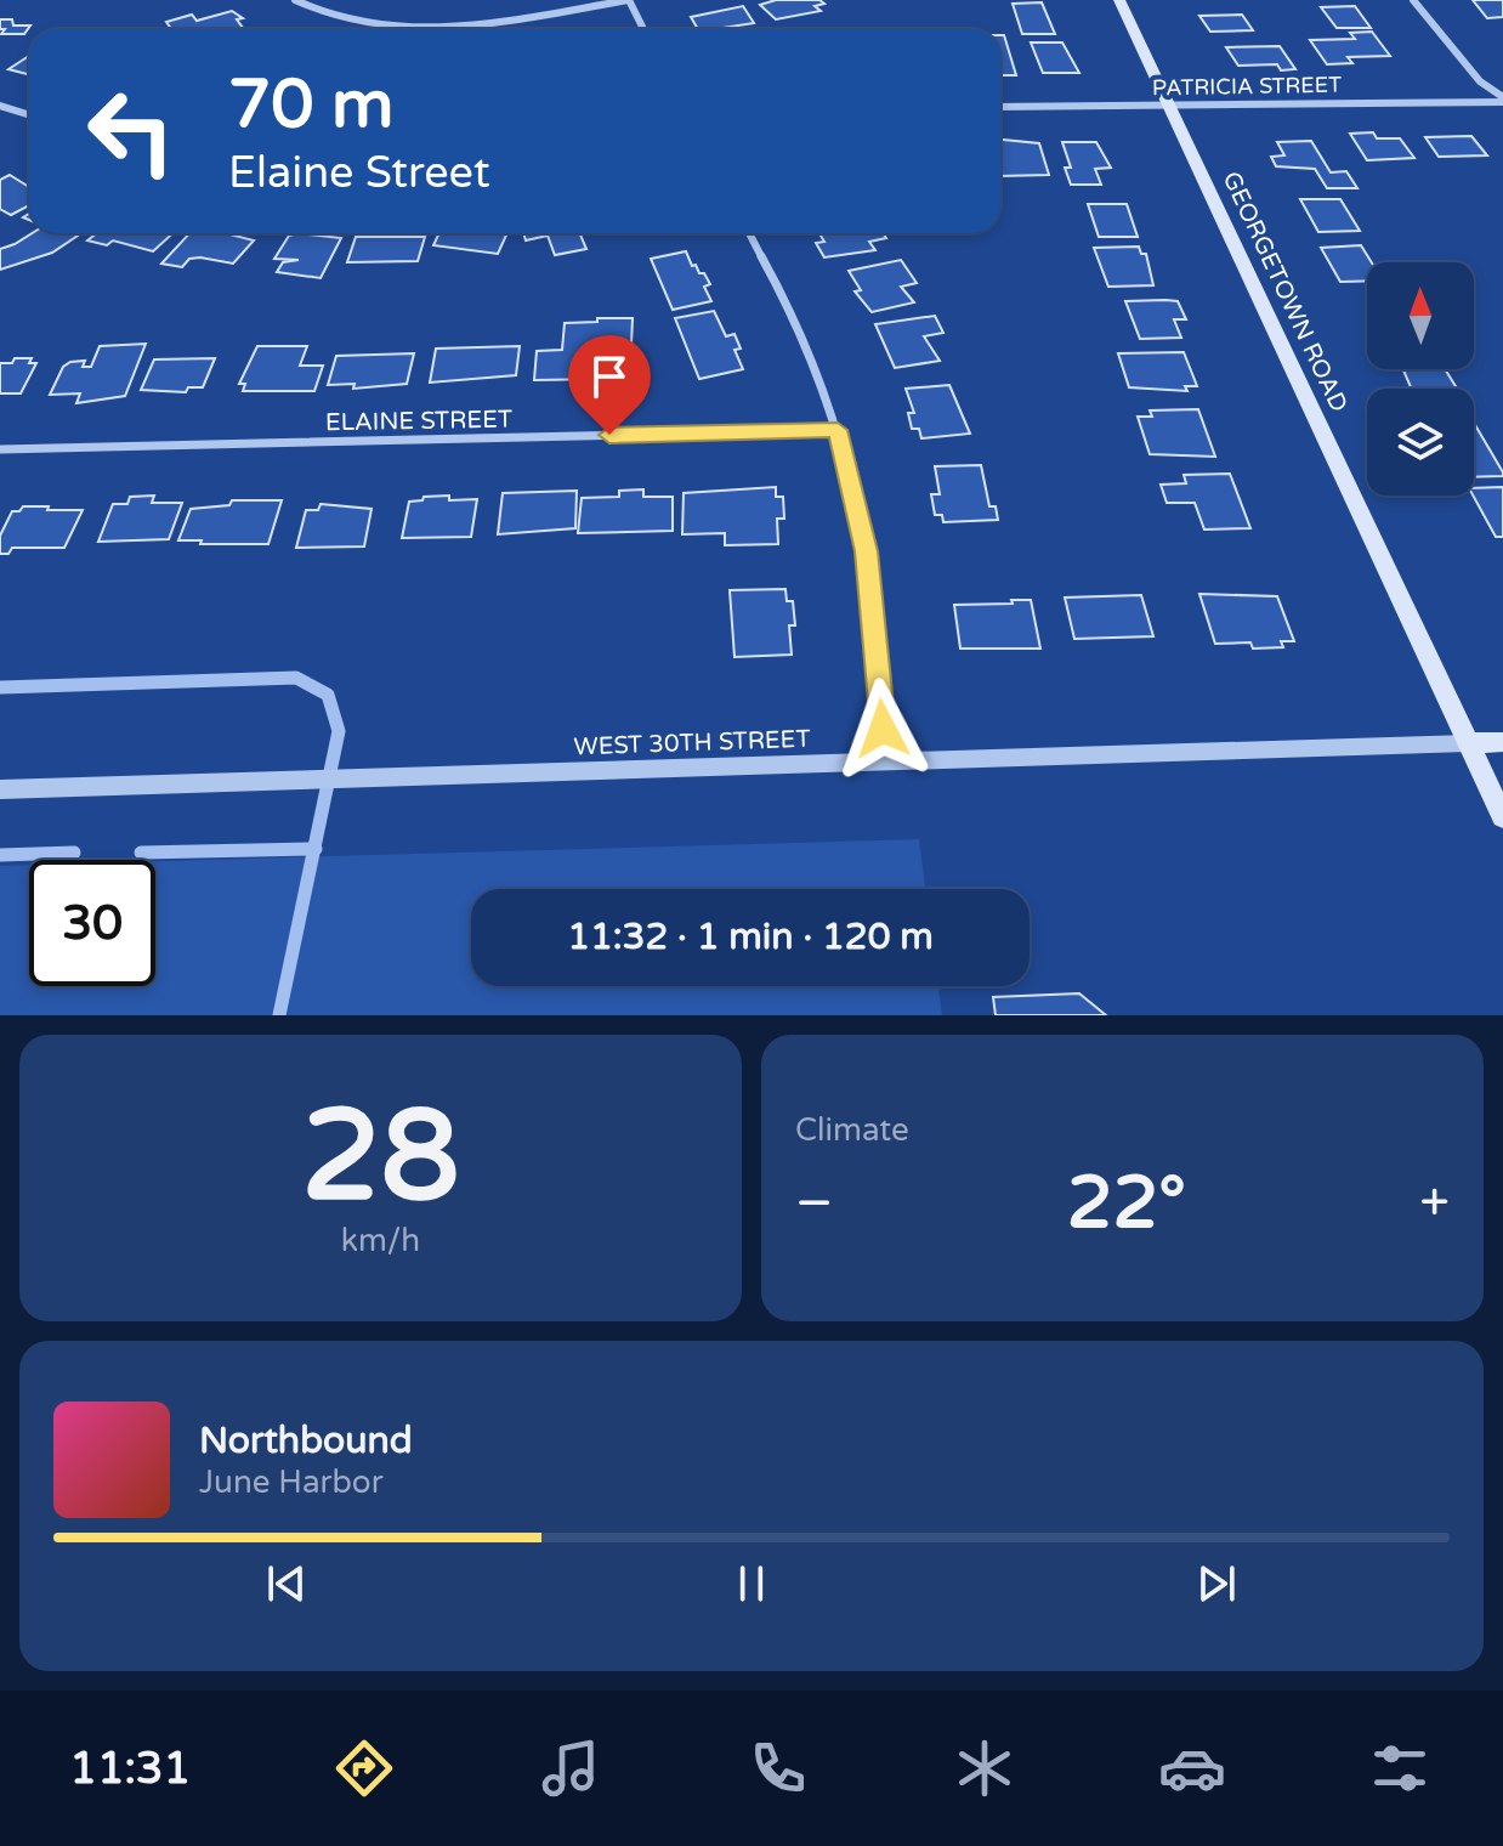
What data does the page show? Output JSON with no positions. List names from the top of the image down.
{
  "streets": {
    "main road": ["GEORGETOWN ROAD", "WEST 30TH STREET"],
    "street": ["PATRICIA STREET", "ELAINE STREET"]
  },
  "crossings": [
    ["PATRICIA STREET", "GEORGETOWN ROAD"],
    ["GEORGETOWN ROAD", "WEST 30TH STREET"]
  ],
  "north": "top",
  "page": {
    "turn": ["70 m", "Elaine Street"],
    "limit": "30",
    "trip": "11:32 · 1 min · 120 m",
    "tile": [
      ["28", "km/h"],
      "Climate"
    ],
    "heat": ["−", "22°", "+"],
    "song": ["Northbound", "June Harbor"],
    "tabs": "11:31"
  }
}
